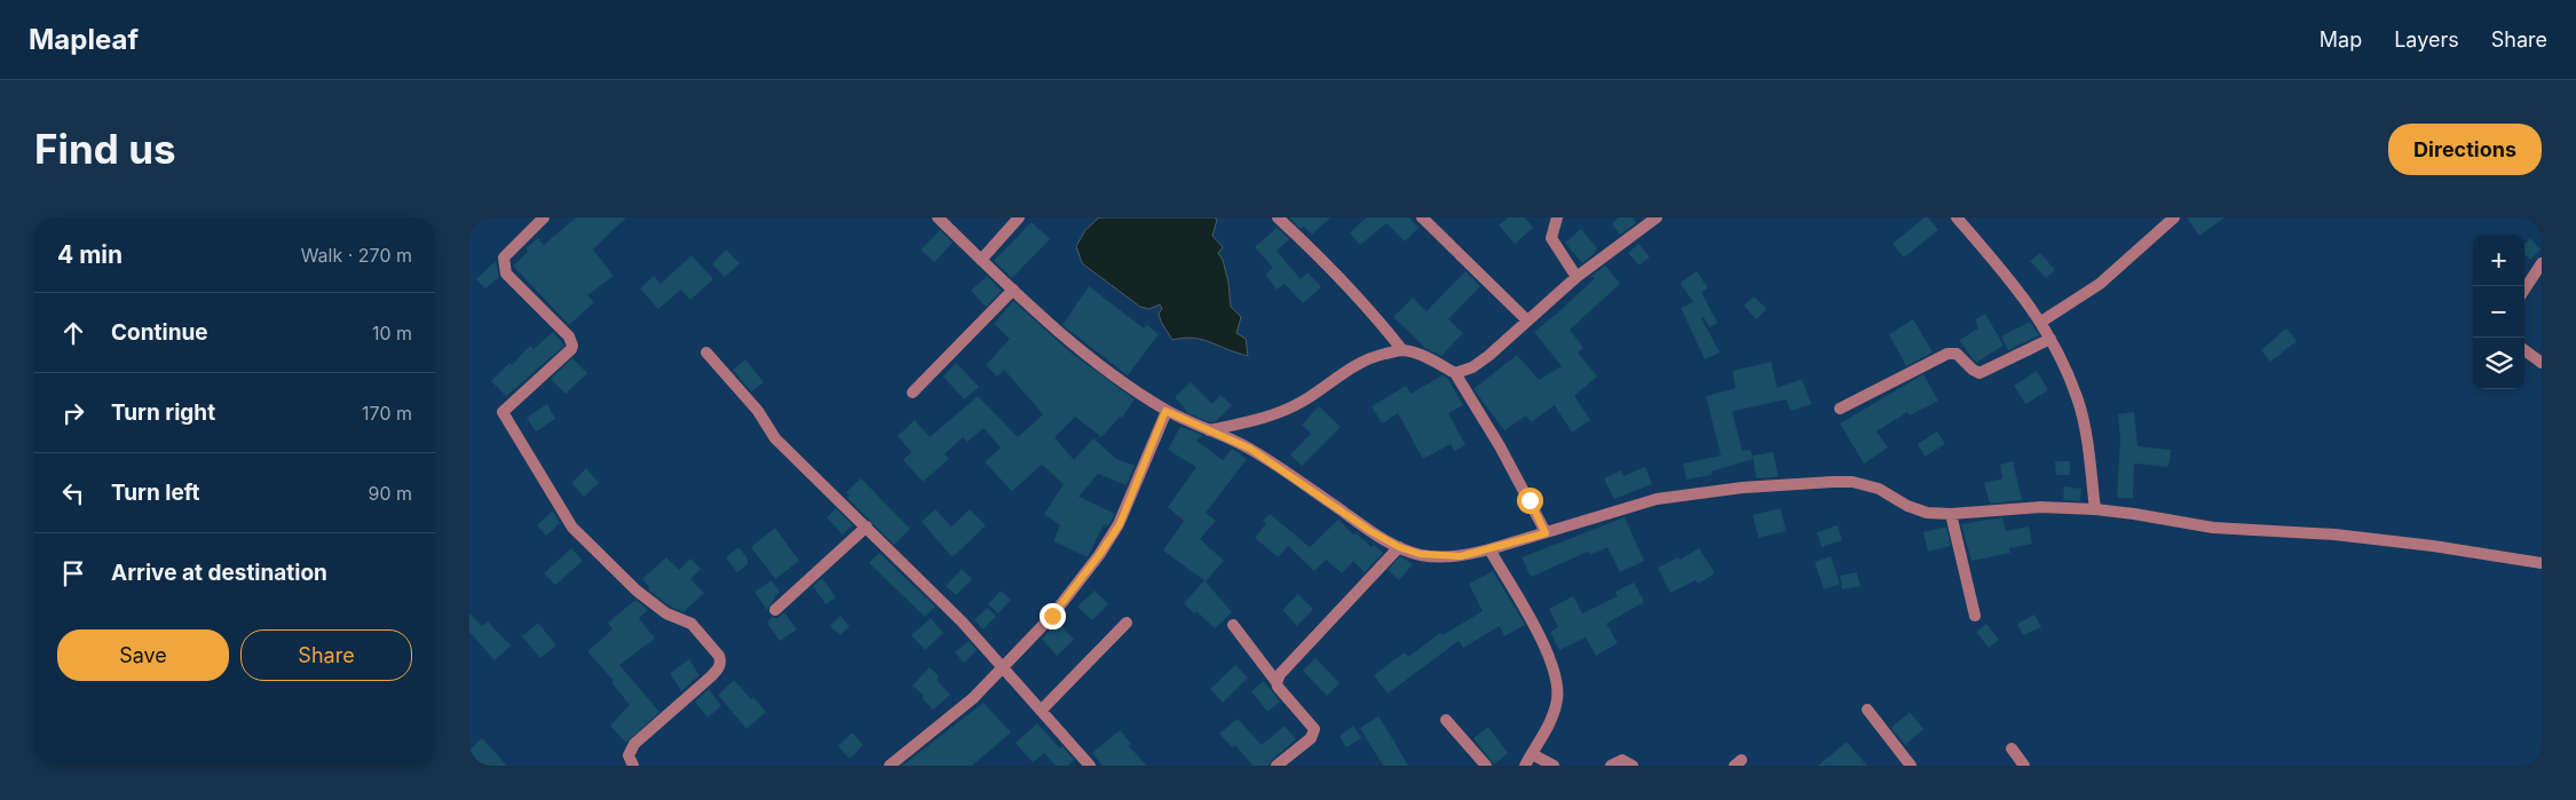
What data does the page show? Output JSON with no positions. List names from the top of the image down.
{
  "page": {
    "header": "Mapleaf",
    "nav": ["Map", "Layers", "Share"],
    "buttons": [
      "Directions",
      ["Save", "Share"]
    ],
    "title": "Find us",
    "heading": ["4 min", "Walk · 270 m"],
    "map_buttons": ["+", "−"],
    "list": [
      ["Continue", "10 m"],
      ["Turn right", "170 m"],
      ["Turn left", "90 m"],
      "Arrive at destination"
    ]
  }
}
